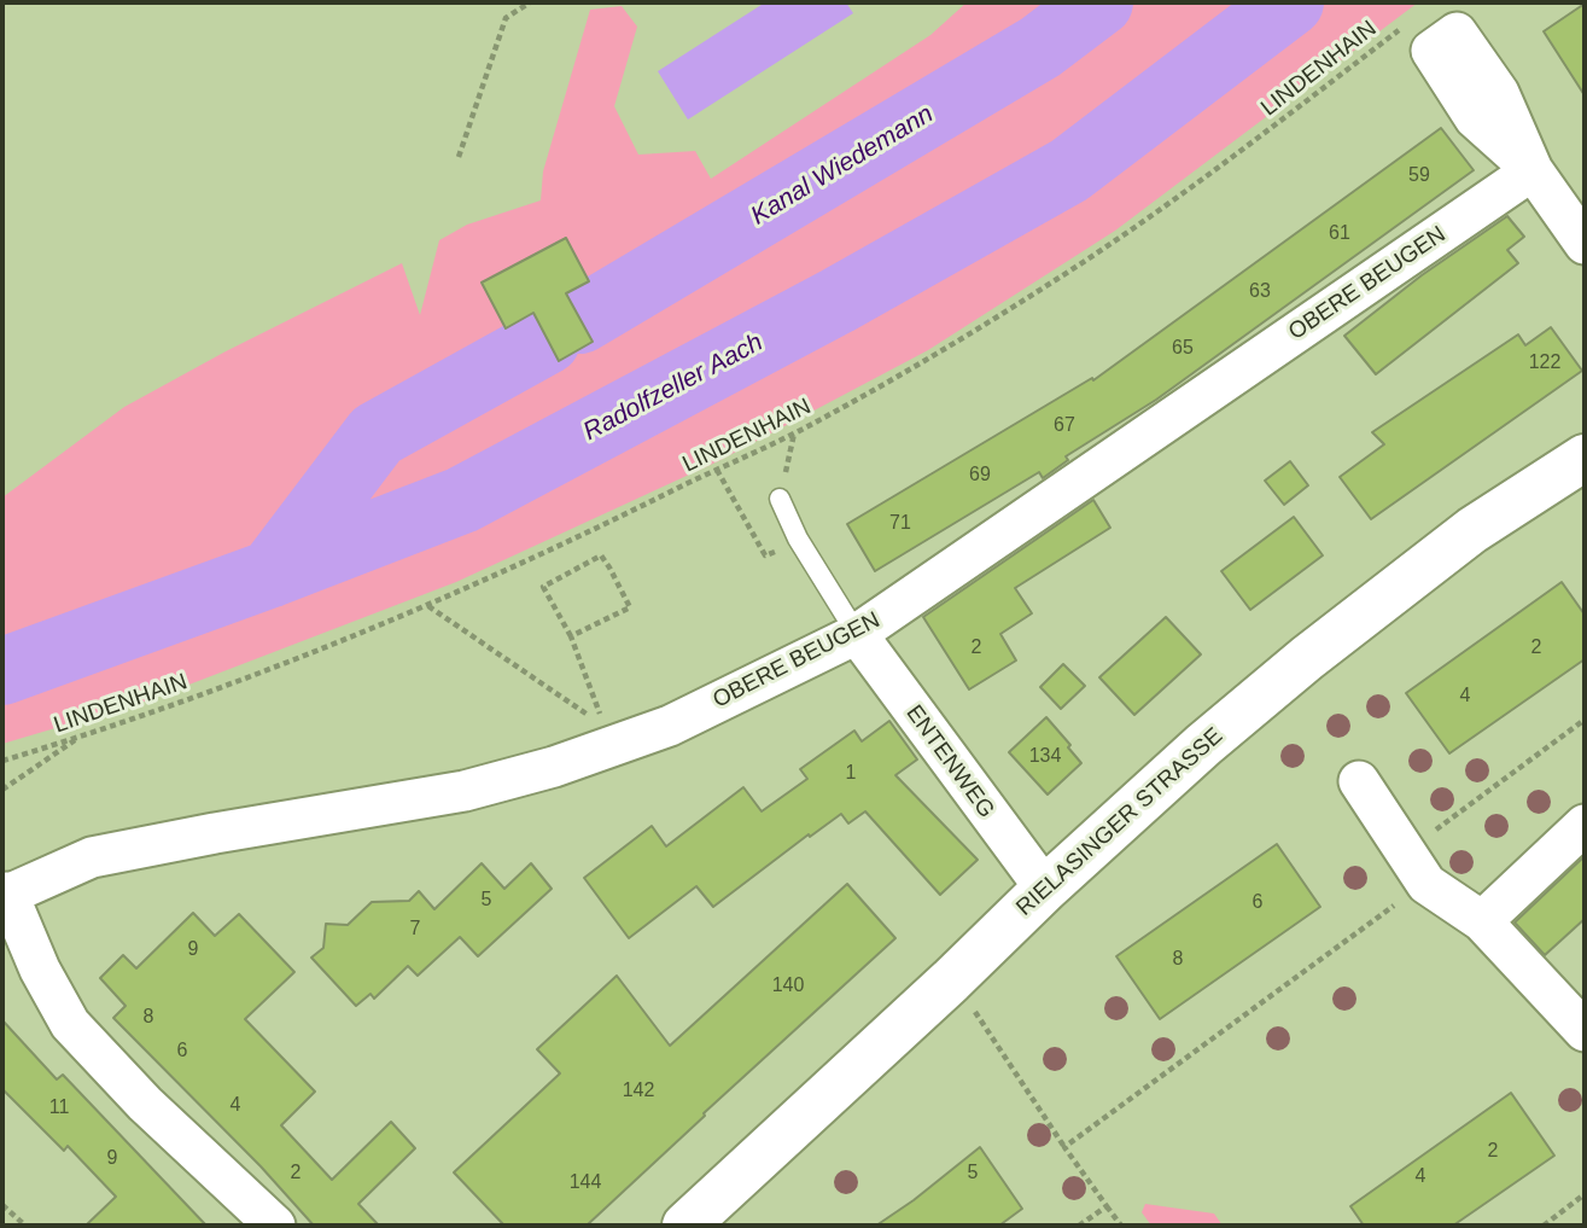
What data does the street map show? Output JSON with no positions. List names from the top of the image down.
{
  "streets": {
    "main road": ["RIELASINGER STRASSE"],
    "street": ["OBERE BEUGEN", "ENTENWEG"],
    "path": ["LINDENHAIN"]
  },
  "crossings": [
    ["OBERE BEUGEN", "ENTENWEG"],
    ["ENTENWEG", "RIELASINGER STRASSE"]
  ],
  "water": ["Kanal Wiedemann", "Radolfzeller Aach"],
  "house_numbers": [
    "59",
    "61",
    "63",
    "65",
    "122",
    "67",
    "69",
    "71",
    "2",
    "2",
    "4",
    "134",
    "1",
    "5",
    "6",
    "7",
    "9",
    "8",
    "140",
    "8",
    "6",
    "142",
    "4",
    "11",
    "2",
    "9",
    "2",
    "5",
    "4",
    "144"
  ]
}
